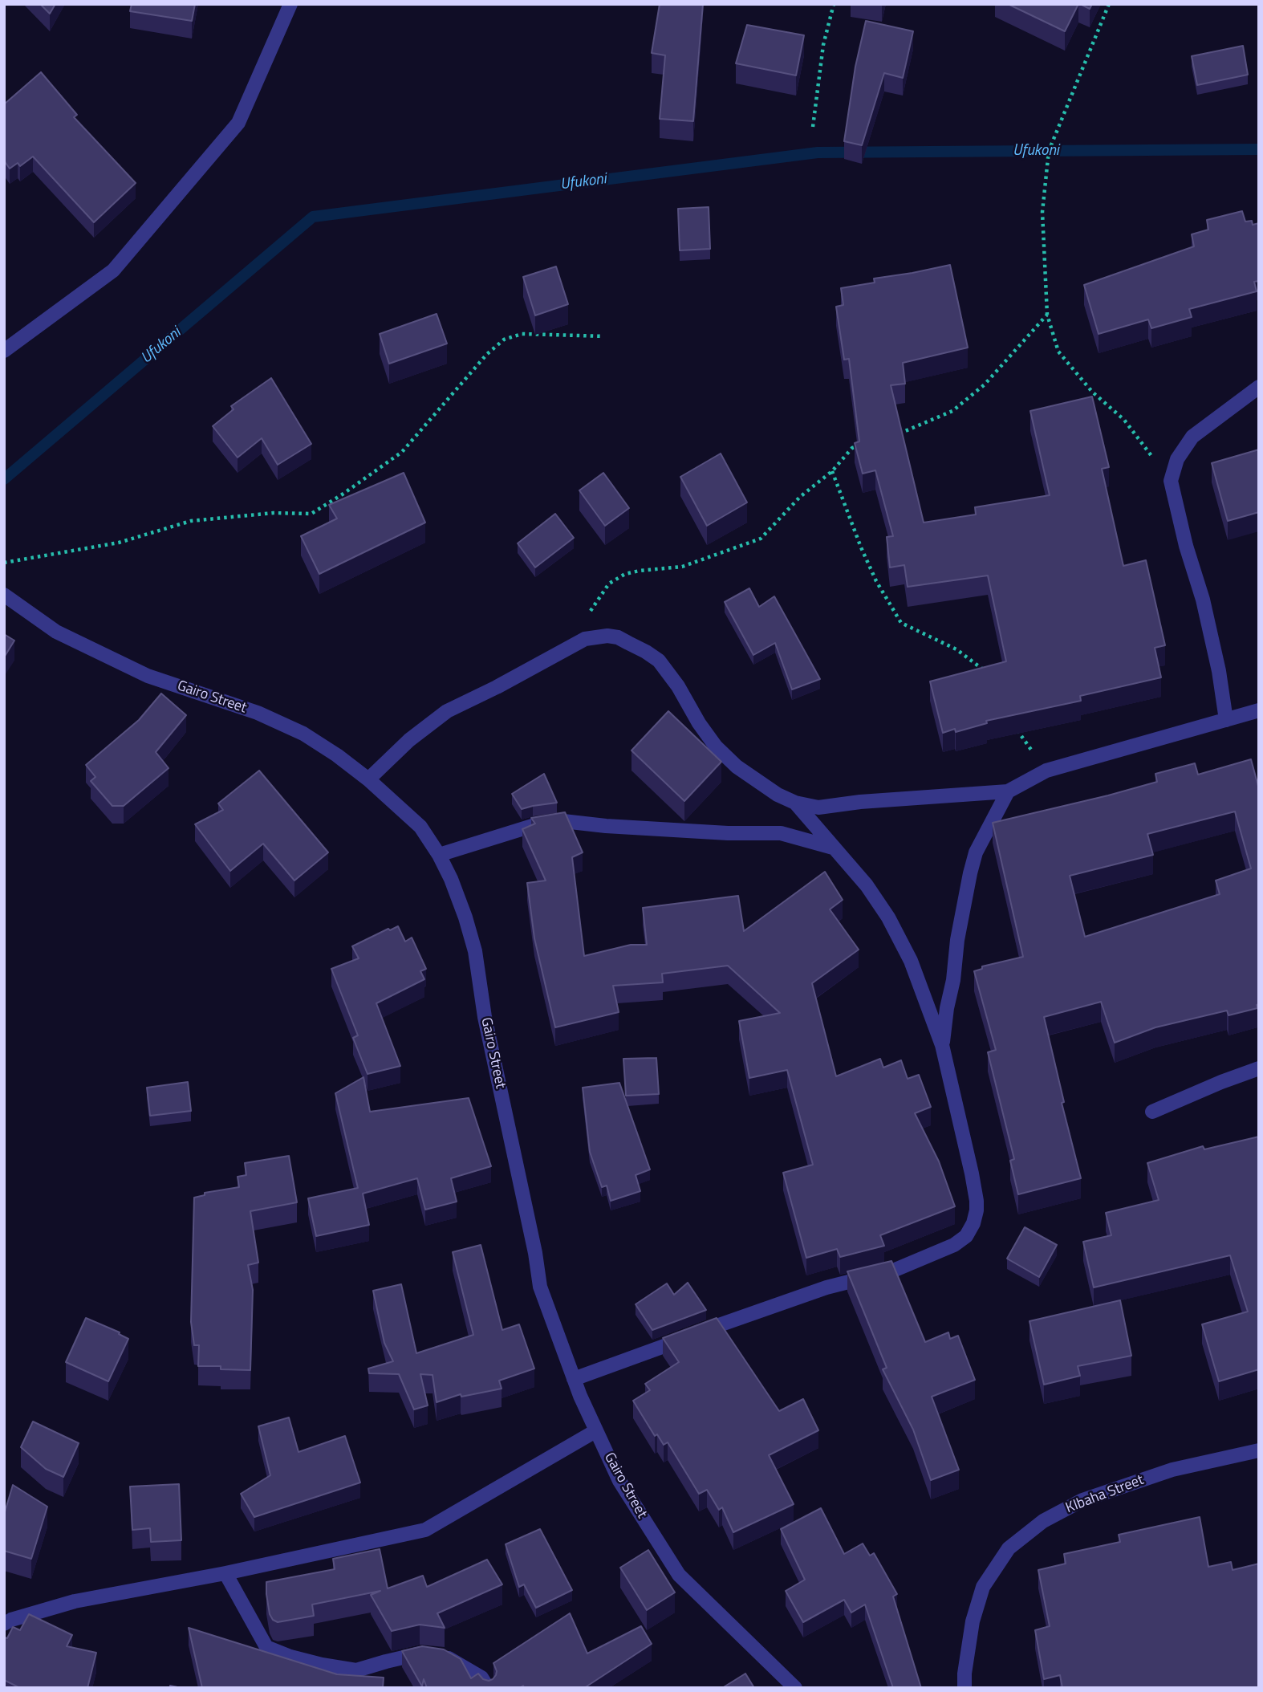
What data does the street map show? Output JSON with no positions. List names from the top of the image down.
{
  "streets": {
    "street": ["Gairo Street", "KIbaha Street"]
  },
  "water": ["Ufukoni"]
}
